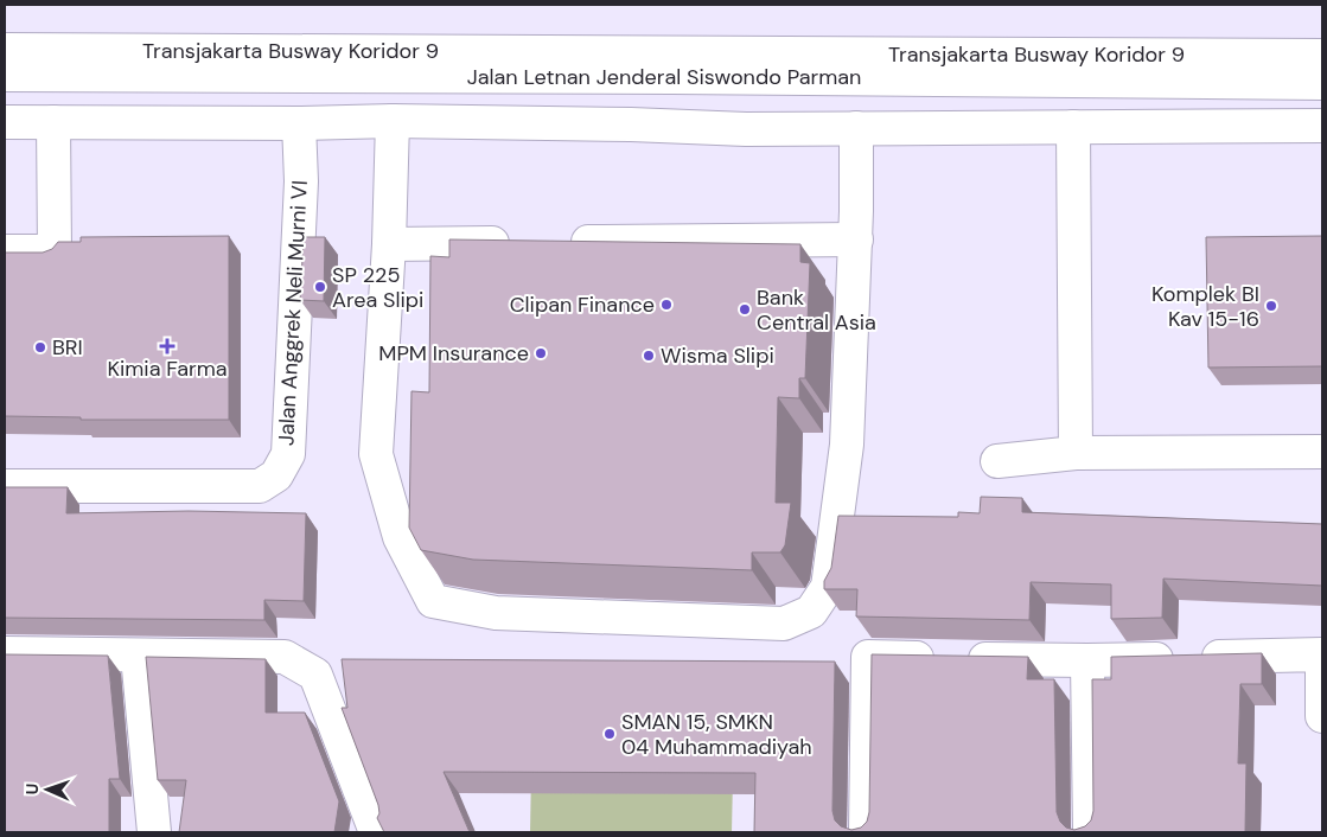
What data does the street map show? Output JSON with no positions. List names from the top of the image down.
{
  "streets": {
    "main road": ["Transjakarta Busway Koridor 9", "Jalan Letnan Jenderal Siswondo Parman", "Jalan Anggrek Neli Murni VI"]
  },
  "places": {
    "other": [
      "SP 225 Area Slipi",
      "Clipan Finance",
      "Komplek BI Kav 15-16",
      "Bank Central Asia",
      "BRI",
      "MPM Insurance",
      "Wisma Slipi",
      "SMAN 15, SMKN 04 Muhammadiyah"
    ],
    "health": ["Kimia Farma"]
  },
  "north": "left"
}
